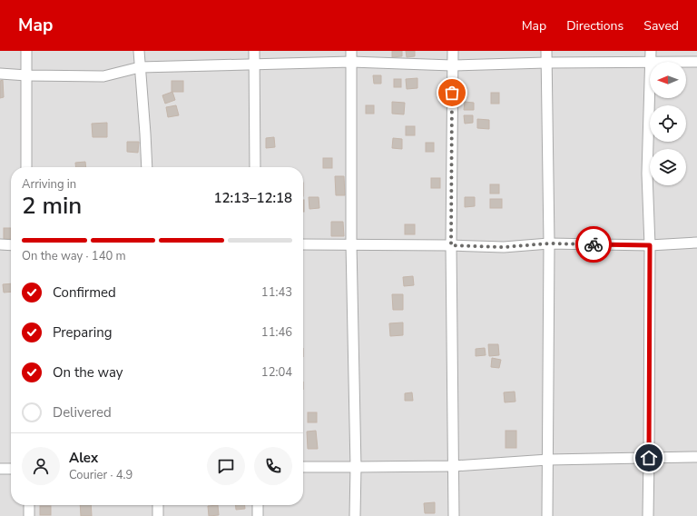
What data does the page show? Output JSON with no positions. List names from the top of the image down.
{
  "north": "left",
  "page": {
    "header": "Map",
    "nav": ["Map", "Directions", "Saved"],
    "heading": ["2 min", "Arriving in", "12:13–12:18"],
    "panel": ["Alex", "Courier · 4.9"],
    "bar": "On the way · 140 m",
    "list": [
      ["Confirmed", "11:43"],
      ["Preparing", "11:46"],
      ["On the way", "12:04"],
      "Delivered"
    ]
  }
}
